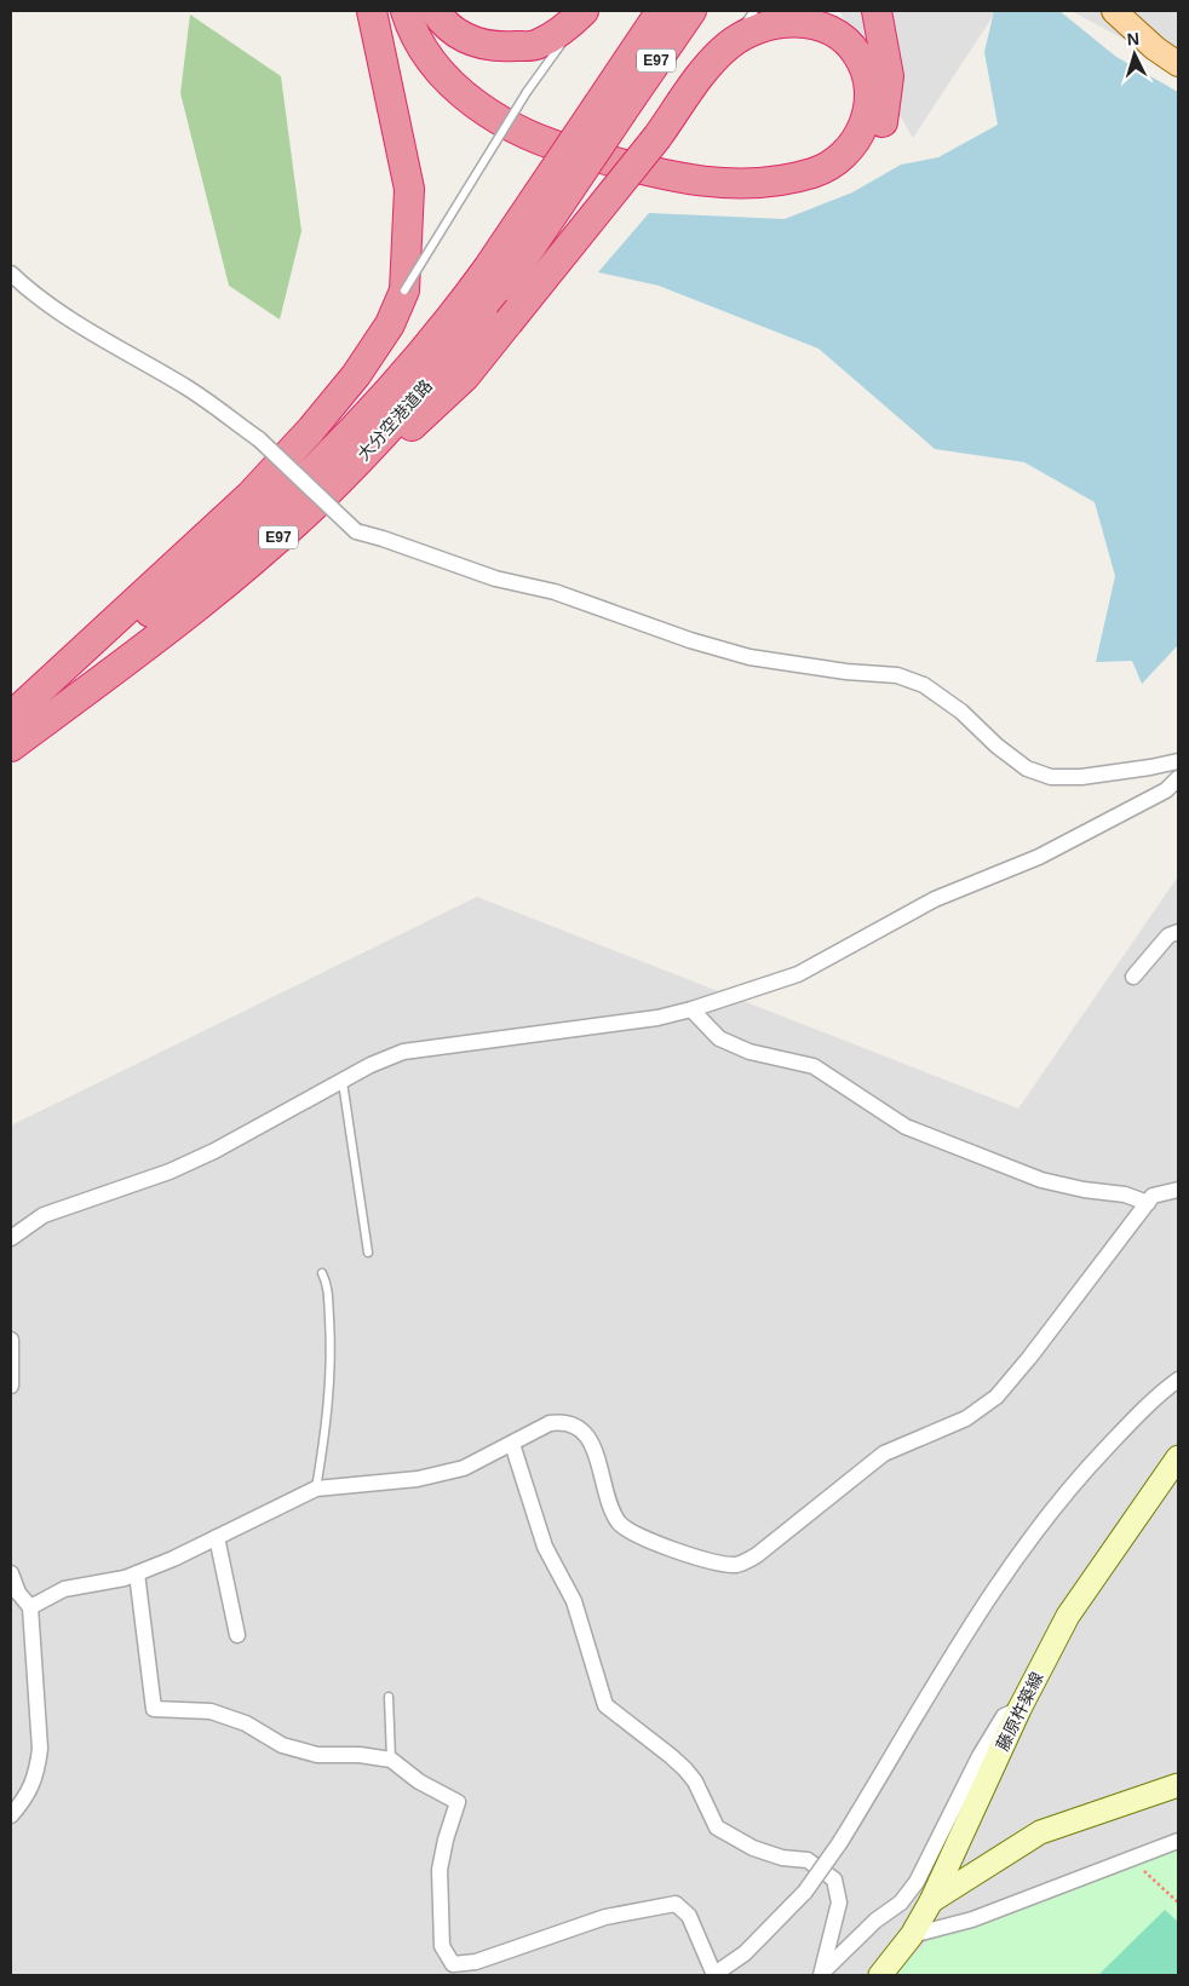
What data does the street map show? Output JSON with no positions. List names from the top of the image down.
{
  "streets": {
    "highway": ["E97", "大分空港道路"],
    "main road": ["藤原杵築線"]
  },
  "north": "top"
}
